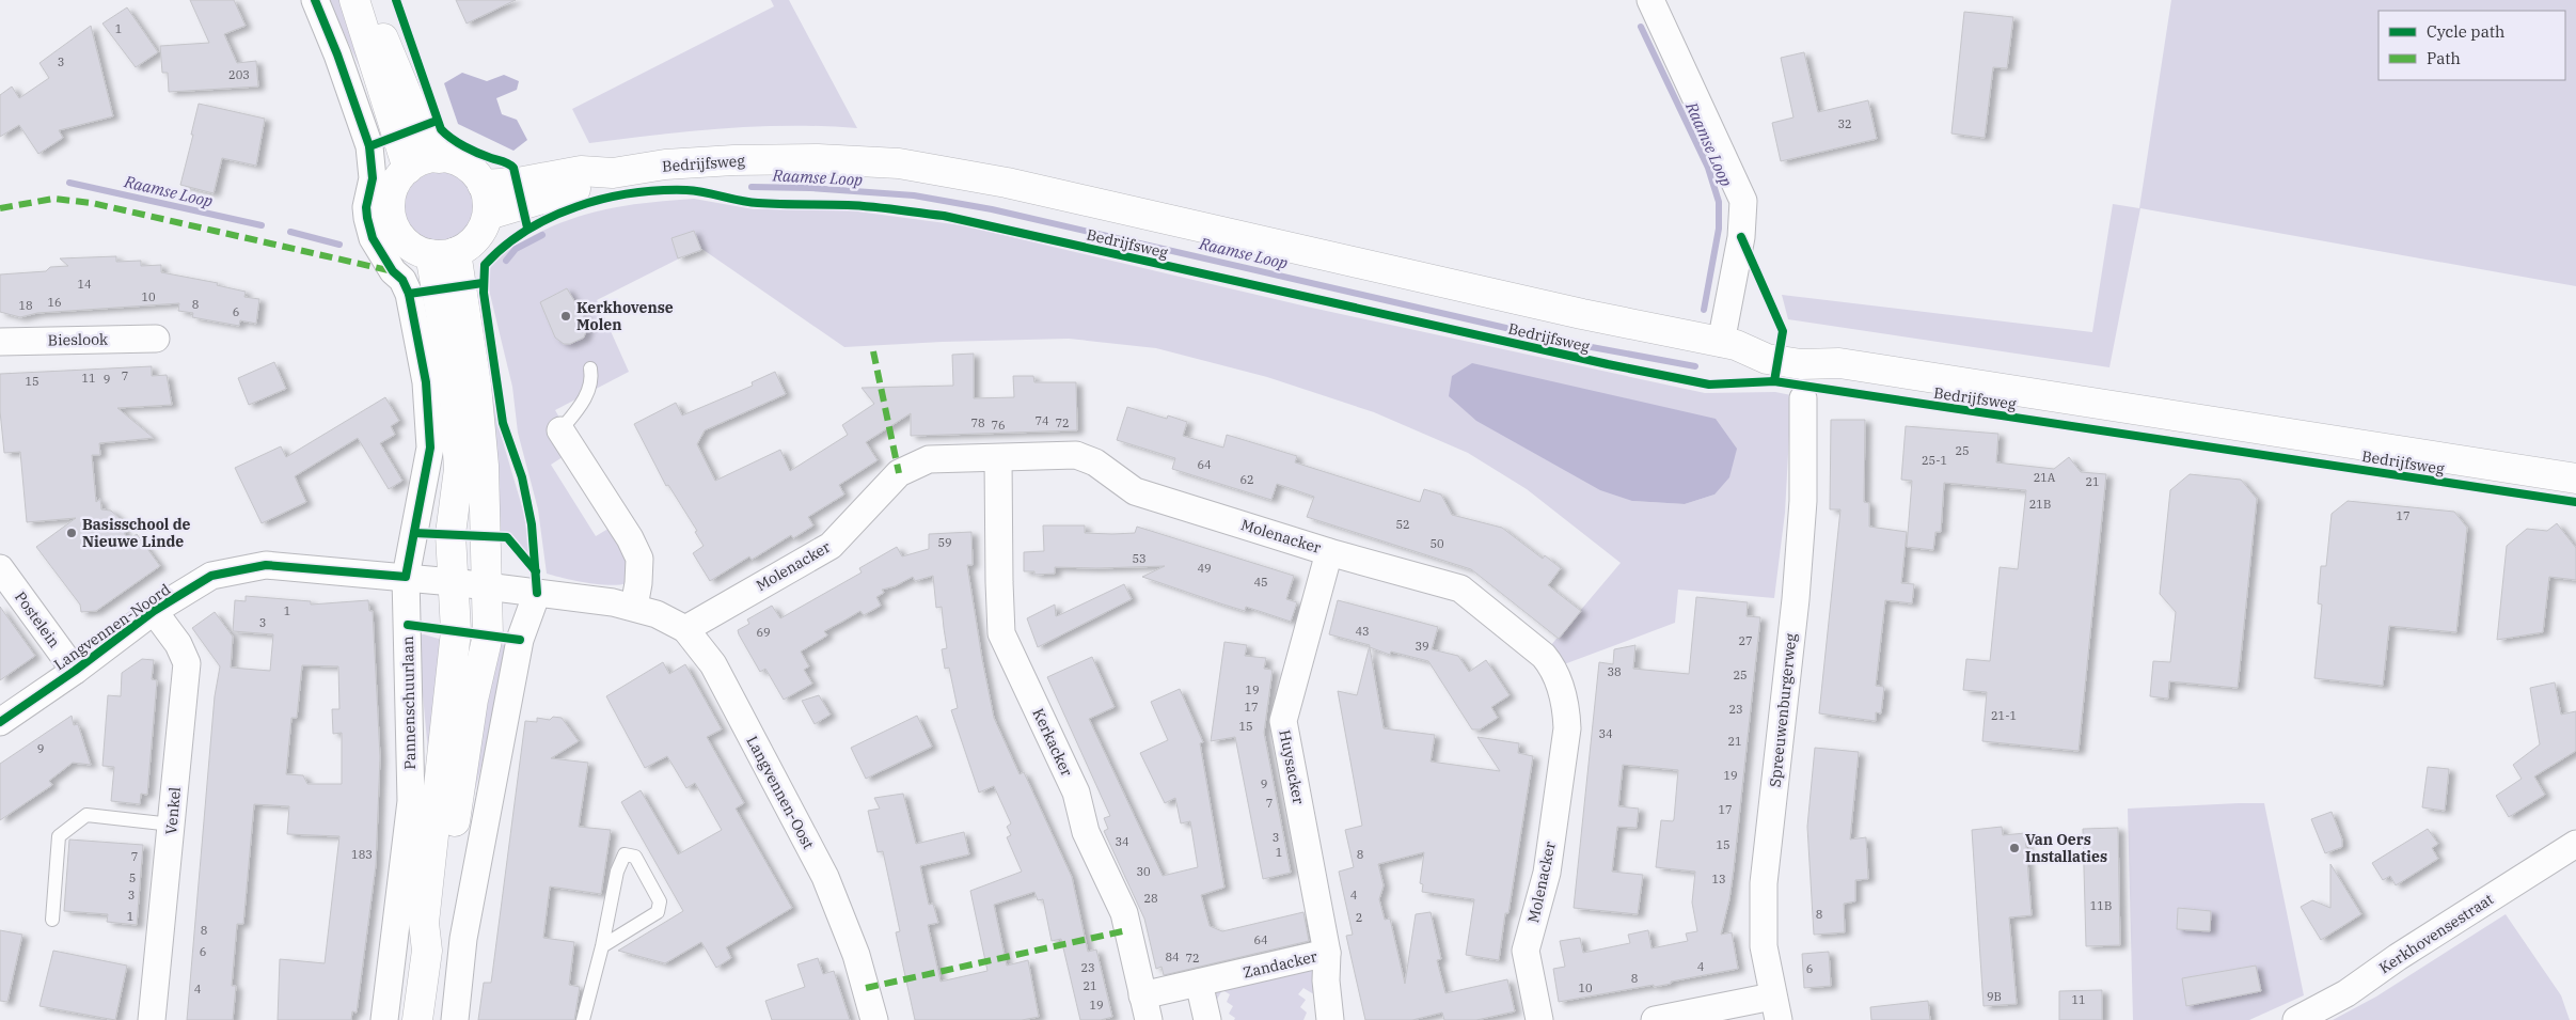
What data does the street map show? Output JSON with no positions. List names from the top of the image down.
{
  "streets": {
    "main road": ["Bedrijfsweg", "Pannenschuurlaan"],
    "street": [
      "Bieslook",
      "Molenacker",
      "Postelein",
      "Langvennen-Noord",
      "Spreeuwenburgerweg",
      "Kerkacker",
      "Huysacker",
      "Langvennen-Oost",
      "Venkel",
      "Kerkhovensestraat",
      "Zandacker"
    ]
  },
  "crossings": [
    ["Bedrijfsweg", "Pannenschuurlaan"],
    ["Molenacker", "Kerkacker"],
    ["Molenacker", "Huysacker"],
    ["Molenacker", "Langvennen-Oost"],
    ["Postelein", "Langvennen-Noord"],
    ["Langvennen-Noord", "Pannenschuurlaan"],
    ["Langvennen-Noord", "Langvennen-Oost"],
    ["Langvennen-Noord", "Venkel"],
    ["Pannenschuurlaan", "Langvennen-Oost"],
    ["Kerkacker", "Zandacker"],
    ["Huysacker", "Zandacker"]
  ],
  "water": ["Raamse Loop"],
  "places": ["Kerkhovense Molen", "Basisschool de Nieuwe Linde", "Van Oers Installaties"],
  "house_numbers": [
    "1",
    "3",
    "203",
    "32",
    "14",
    "10",
    "16",
    "8",
    "18",
    "6",
    "7",
    "11",
    "9",
    "15",
    "74",
    "78",
    "72",
    "76",
    "25",
    "25-1",
    "64",
    "21A",
    "62",
    "21",
    "21B",
    "17",
    "52",
    "59",
    "50",
    "53",
    "49",
    "45",
    "1",
    "3",
    "43",
    "69",
    "27",
    "39",
    "38",
    "25",
    "19",
    "17",
    "23",
    "21-1",
    "15",
    "34",
    "21",
    "9",
    "19",
    "9",
    "7",
    "17",
    "3",
    "34",
    "15",
    "1",
    "183",
    "8",
    "7",
    "30",
    "5",
    "13",
    "3",
    "4",
    "28",
    "11B",
    "8",
    "1",
    "2",
    "8",
    "64",
    "6",
    "84",
    "72",
    "4",
    "23",
    "6",
    "8",
    "21",
    "10",
    "4",
    "9B",
    "11",
    "19"
  ],
  "legend": ["Cycle path", "Path"]
}
